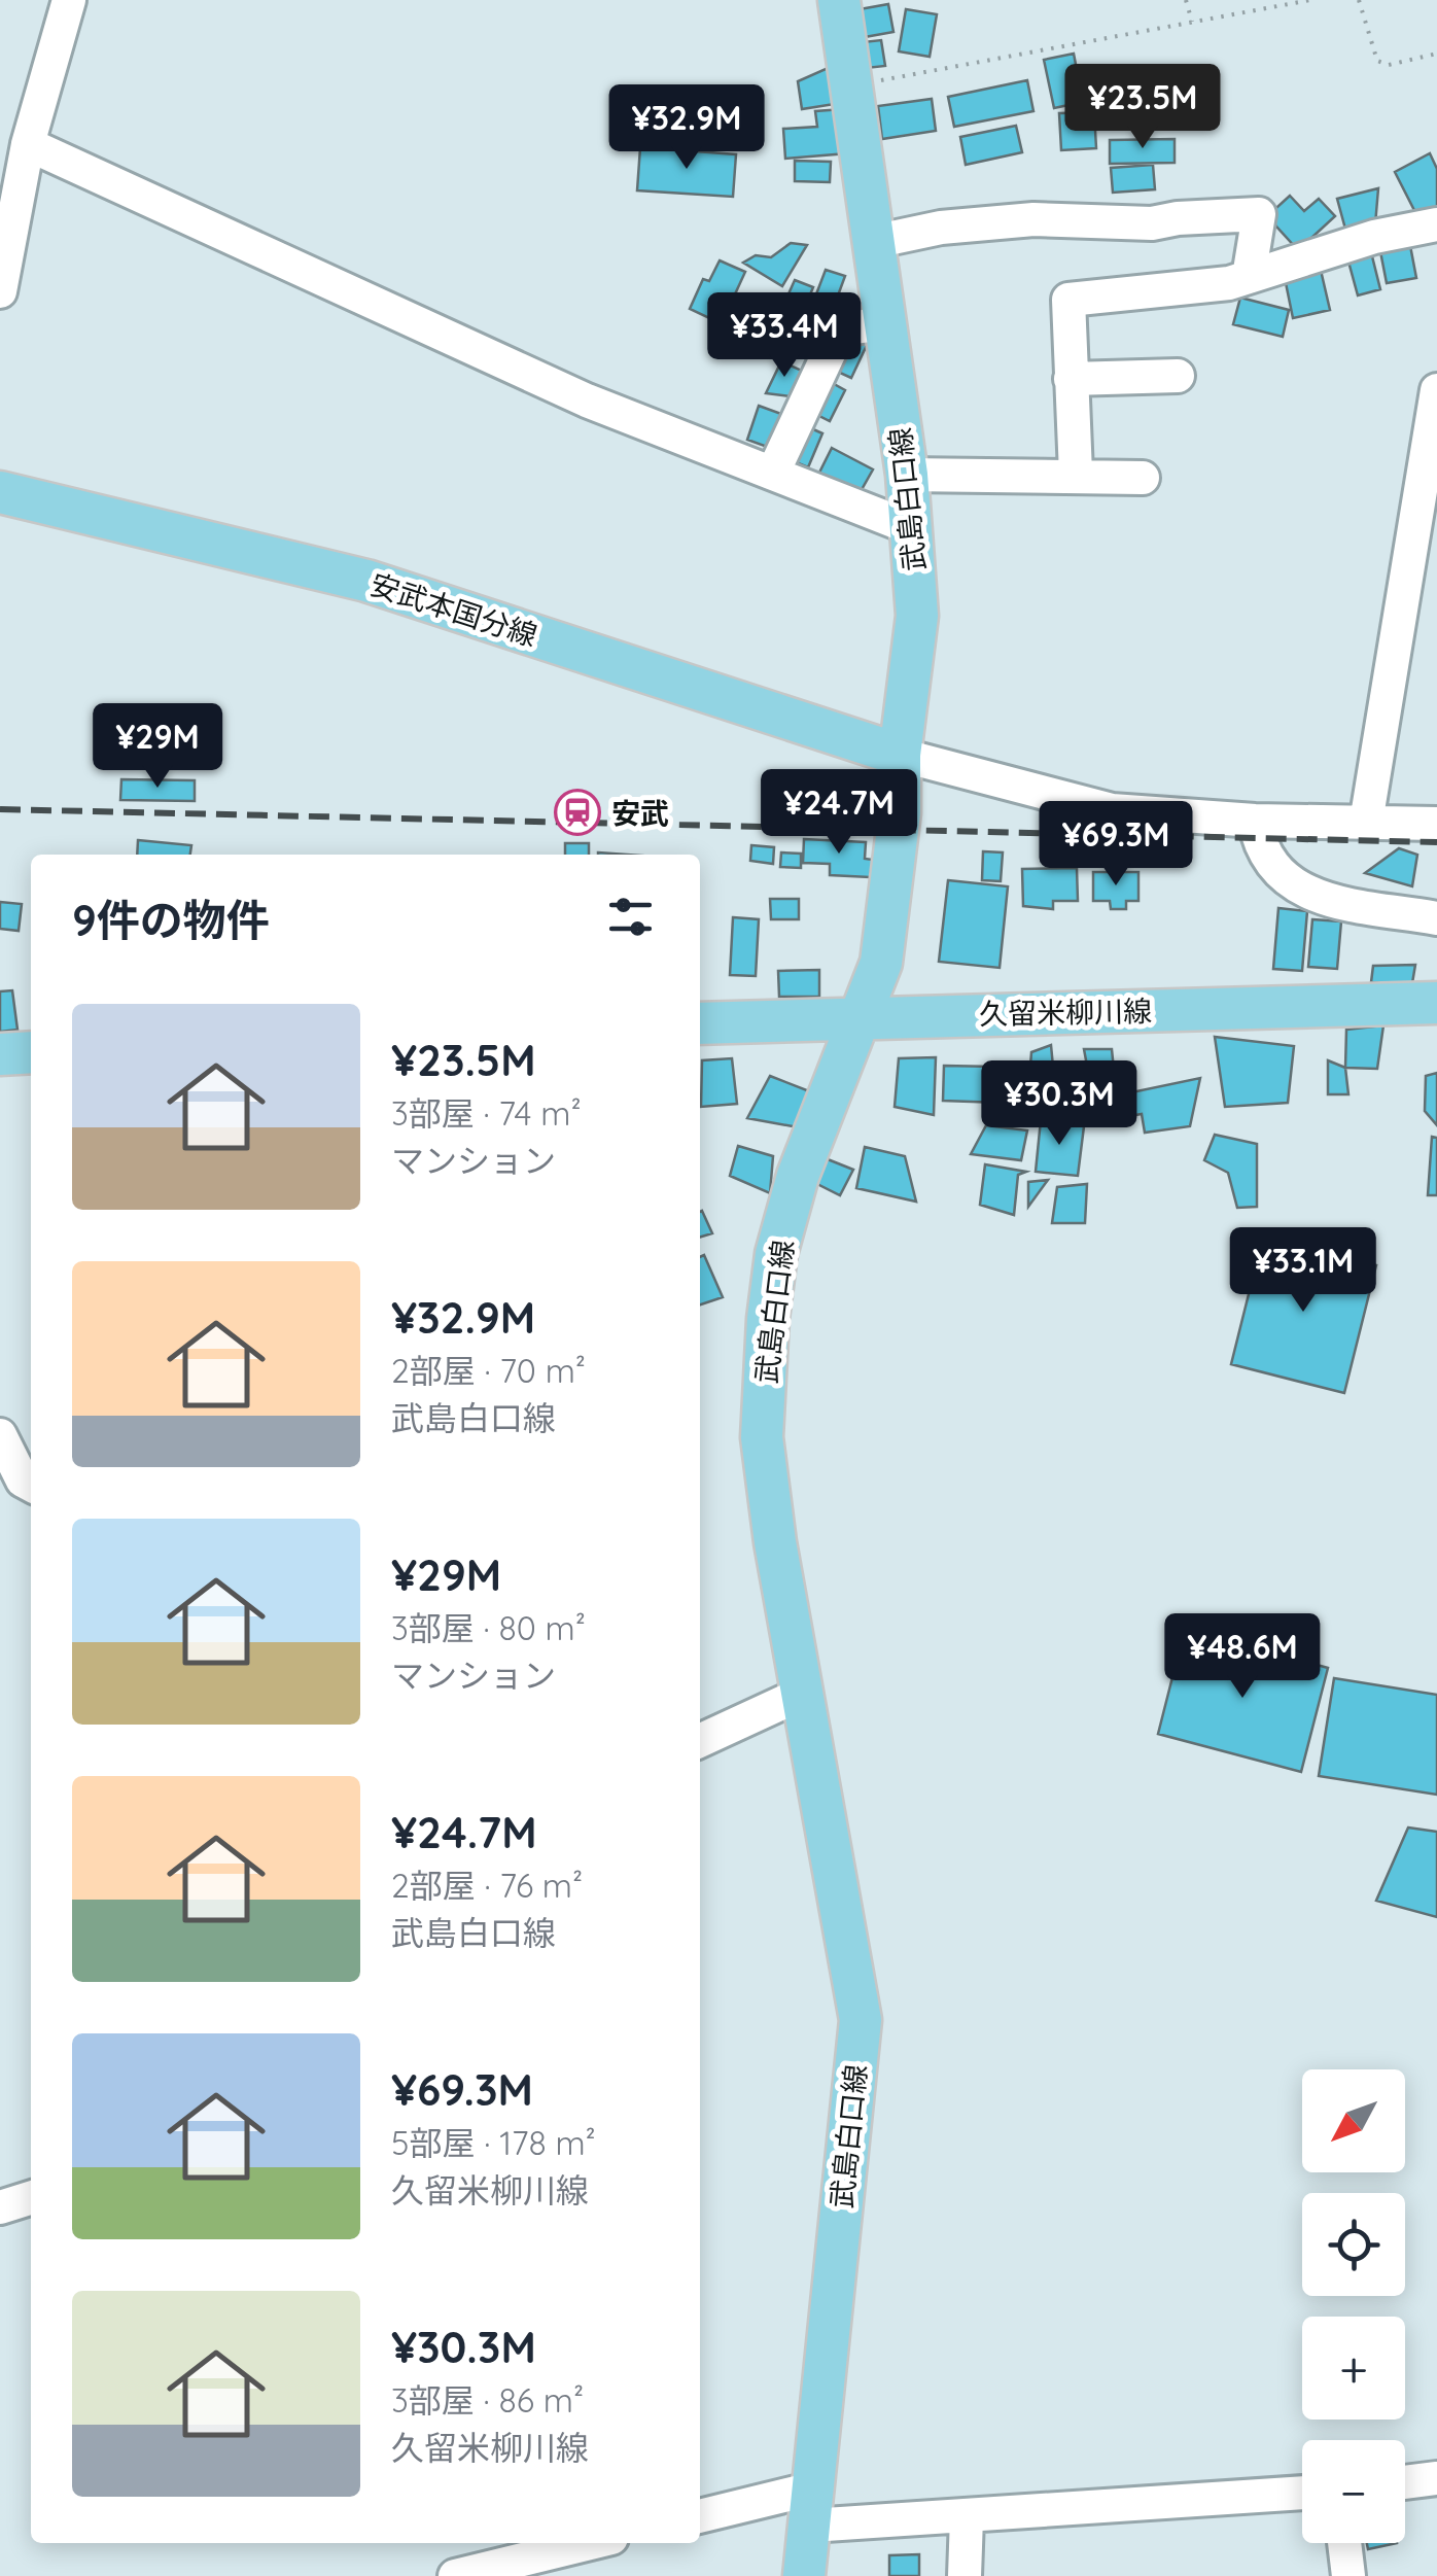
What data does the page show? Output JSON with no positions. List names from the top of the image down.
{
  "streets": {
    "main road": ["武島白口線", "安武本国分線", "久留米柳川線"]
  },
  "crossings": [
    ["武島白口線", "安武本国分線"],
    ["武島白口線", "久留米柳川線"]
  ],
  "places": {
    "station": ["安武"]
  },
  "north": "bottom left",
  "page": {
    "price": [
      "¥23.5M",
      "¥32.9M",
      "¥33.4M",
      "¥29M",
      "¥24.7M",
      "¥69.3M",
      "¥30.3M",
      "¥33.1M",
      "¥48.6M"
    ],
    "heading": "9件の物件",
    "list": [
      {
        "name": "¥23.5M",
        "note": "3部屋 · 74 m² · マンション"
      },
      {
        "name": "¥32.9M",
        "note": "2部屋 · 70 m² · 武島白口線"
      },
      {
        "name": "¥29M",
        "note": "3部屋 · 80 m² · マンション"
      },
      {
        "name": "¥24.7M",
        "note": "2部屋 · 76 m² · 武島白口線"
      },
      {
        "name": "¥69.3M",
        "note": "5部屋 · 178 m² · 久留米柳川線"
      },
      {
        "name": "¥30.3M",
        "note": "3部屋 · 86 m² · 久留米柳川線"
      }
    ],
    "map_buttons": ["+", "−"]
  }
}
